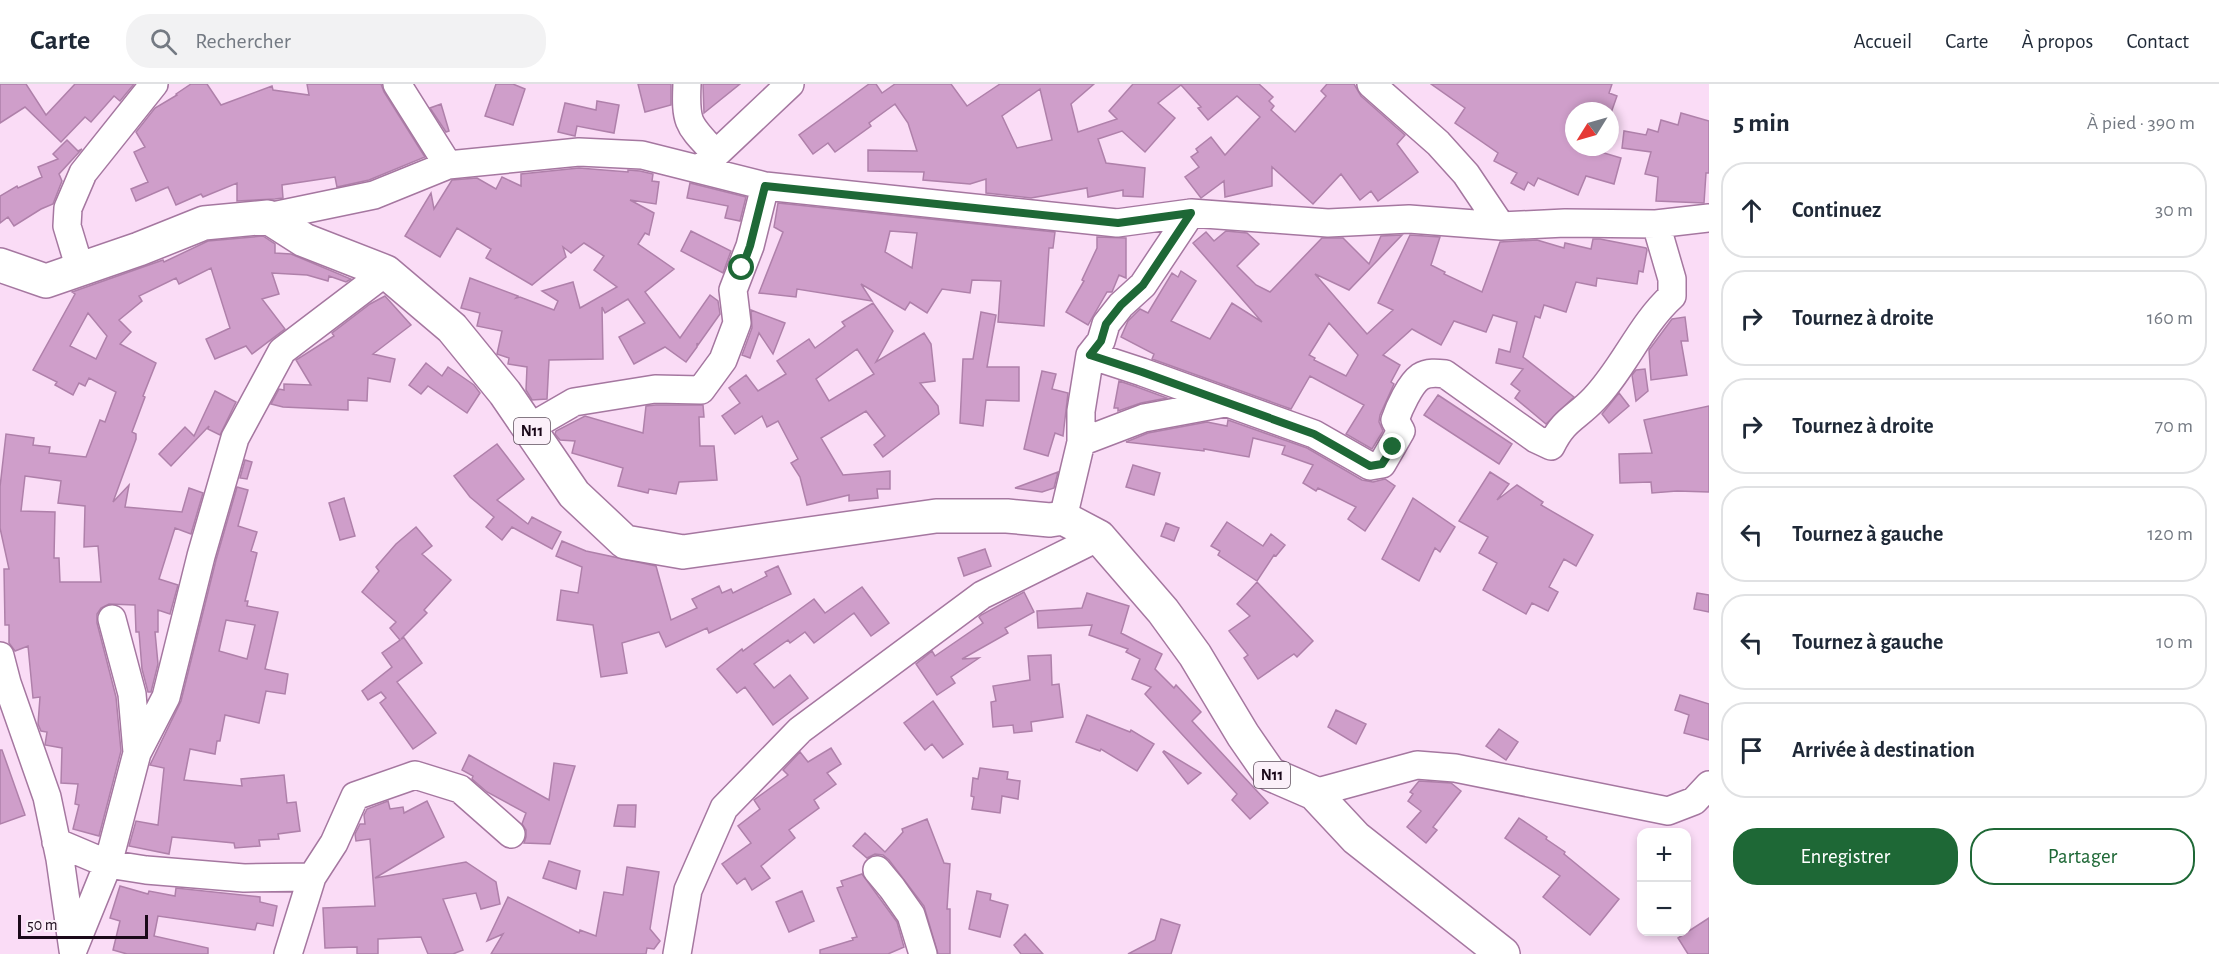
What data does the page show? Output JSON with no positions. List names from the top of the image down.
{
  "streets": {
    "highway": ["N11"]
  },
  "scale_bar": "50 m",
  "north": "bottom left",
  "page": {
    "header": "Carte",
    "search": "Rechercher",
    "nav": [
      "Accueil",
      "Carte",
      "À propos",
      "Contact"
    ],
    "heading": ["5 min", "À pied · 390 m"],
    "list": [
      ["Continuez", "30 m"],
      ["Tournez à droite", "160 m"],
      ["Tournez à droite", "70 m"],
      ["Tournez à gauche", "120 m"],
      ["Tournez à gauche", "10 m"],
      "Arrivée à destination"
    ],
    "buttons": ["Enregistrer", "Partager"],
    "map_buttons": ["+", "−"],
    "scale": "50 m"
  }
}
